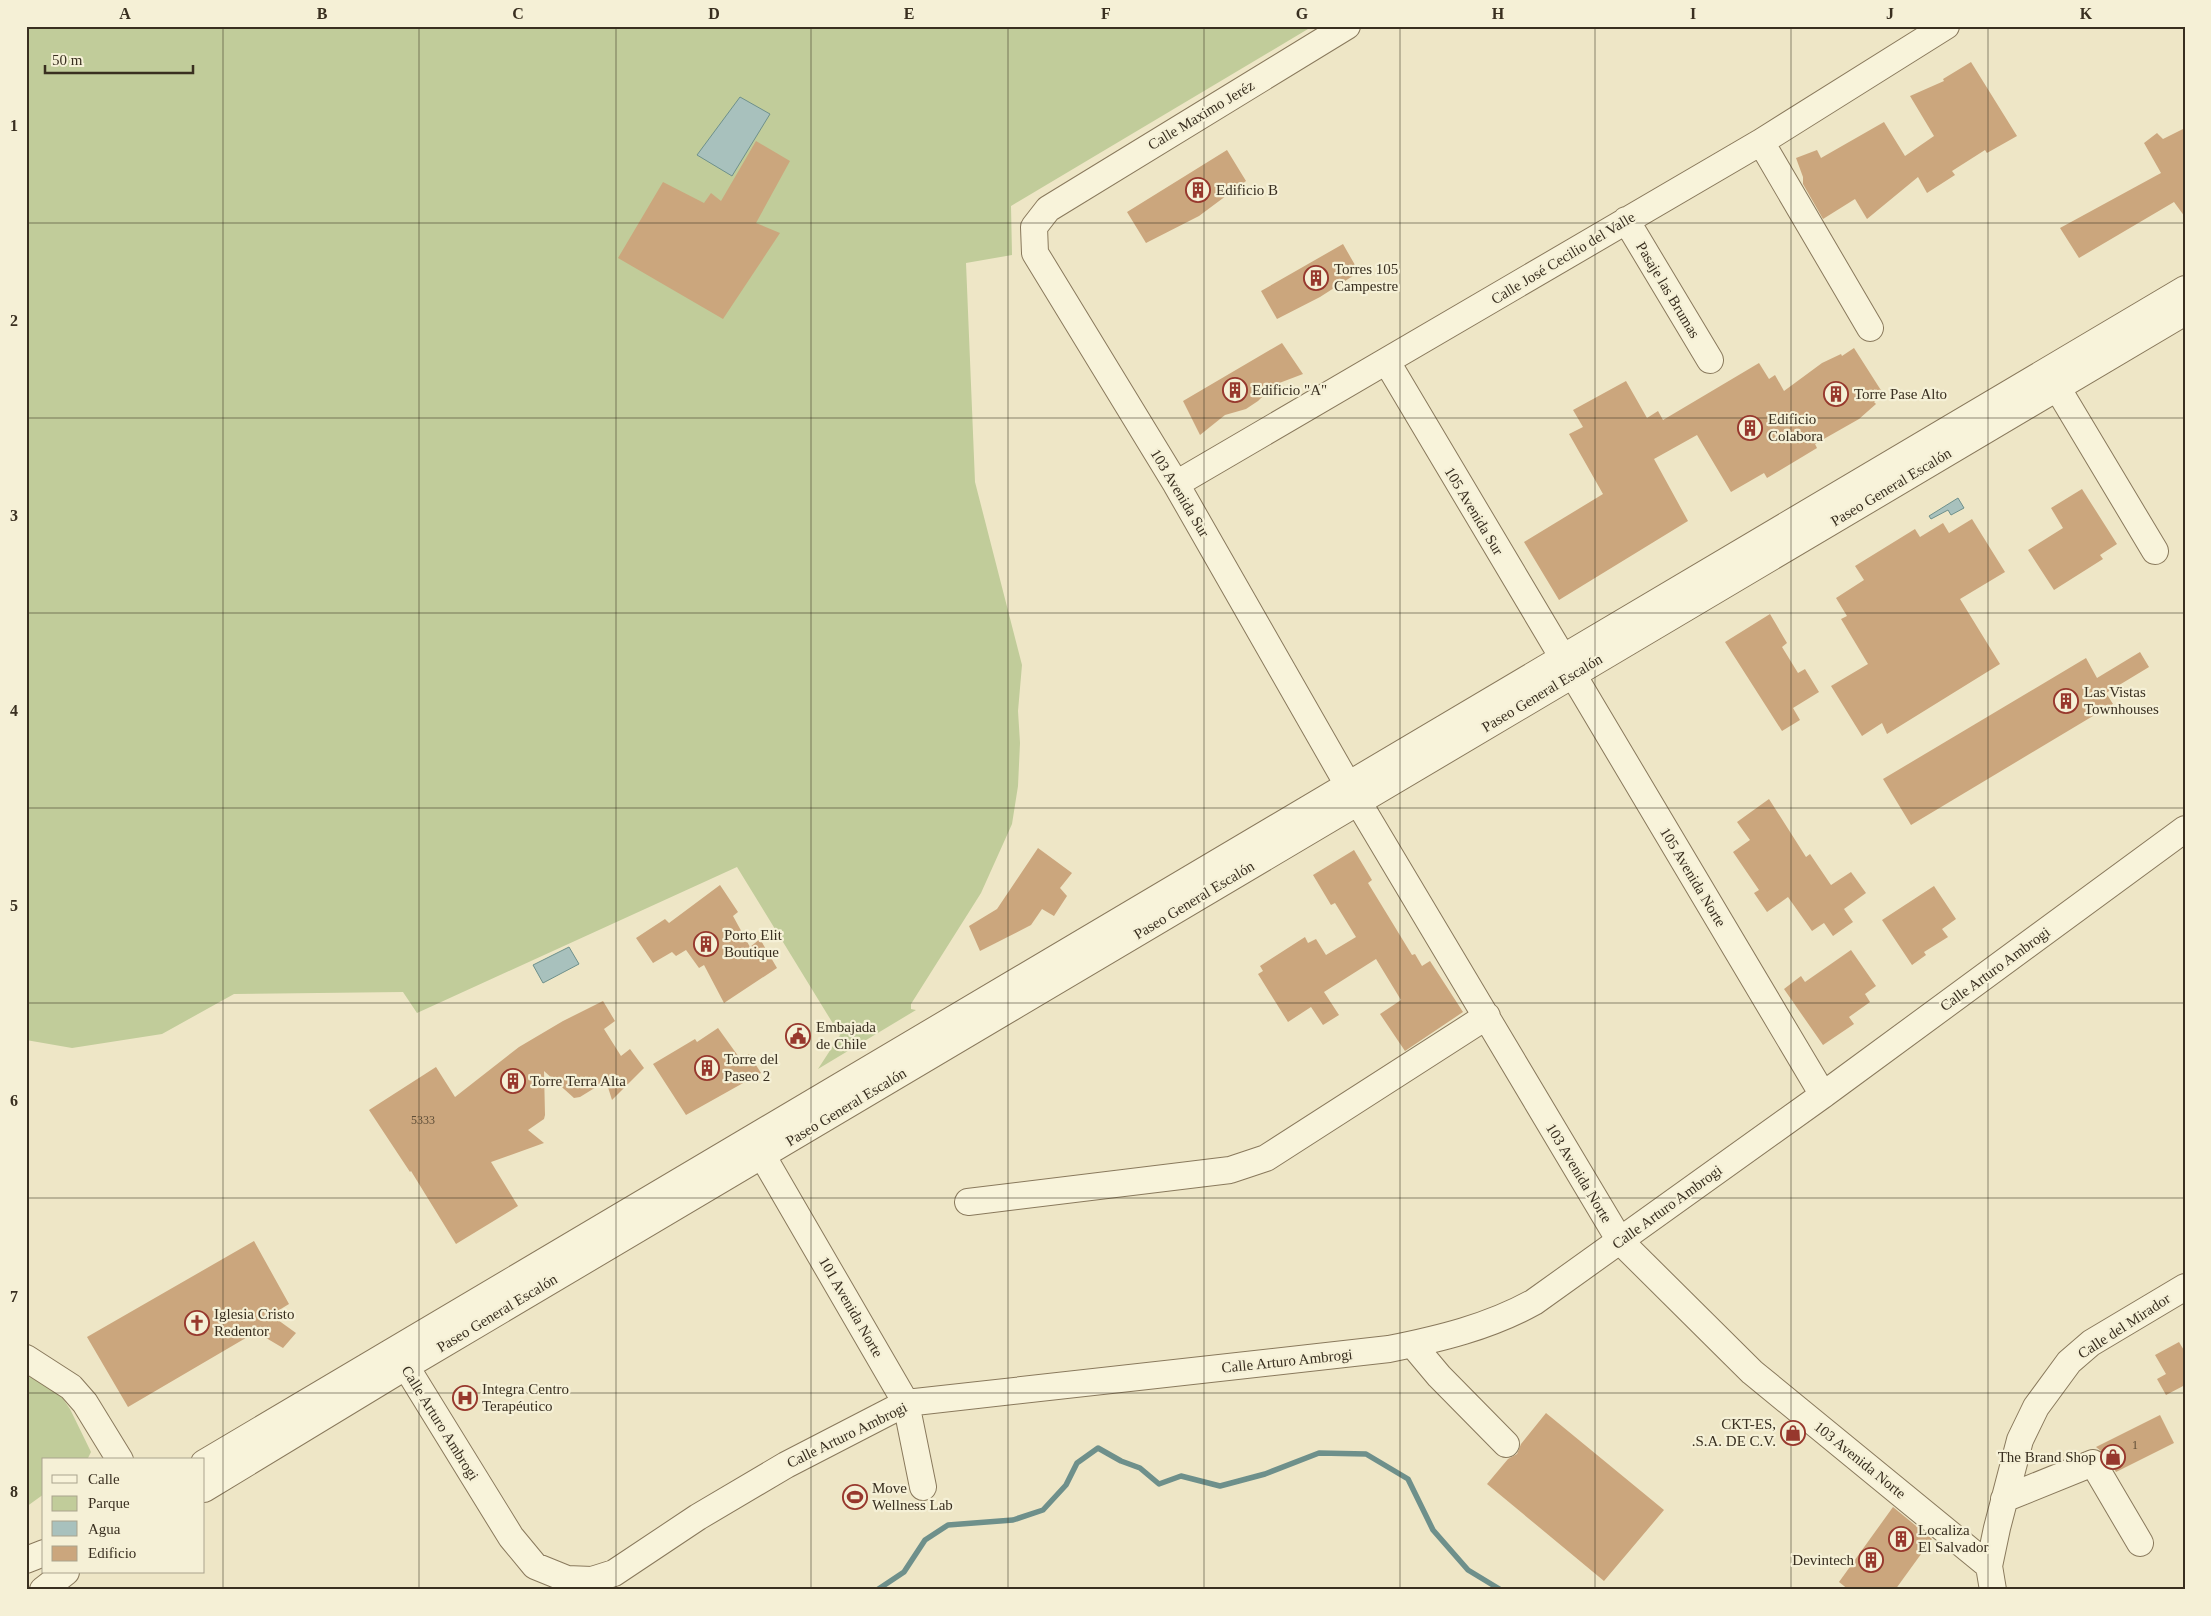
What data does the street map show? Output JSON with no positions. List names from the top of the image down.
{
  "streets": {
    "street": [
      "Calle Maximo Jeréz",
      "Calle José Cecilio del Valle",
      "Pasaje las Brumas",
      "Paseo General Escalón",
      "103 Avenida Sur",
      "105 Avenida Sur",
      "105 Avenida Norte",
      "Calle Arturo Ambrogi",
      "103 Avenida Norte",
      "101 Avenida Norte",
      "Calle del Mirador"
    ]
  },
  "crossings": [
    ["Calle Maximo Jeréz", "103 Avenida Sur"],
    ["Calle José Cecilio del Valle", "Pasaje las Brumas"],
    ["Calle José Cecilio del Valle", "103 Avenida Sur"],
    ["Calle José Cecilio del Valle", "105 Avenida Sur"],
    ["Paseo General Escalón", "103 Avenida Sur"],
    ["Paseo General Escalón", "105 Avenida Sur"],
    ["Paseo General Escalón", "105 Avenida Norte"],
    ["Paseo General Escalón", "Calle Arturo Ambrogi"],
    ["Paseo General Escalón", "103 Avenida Norte"],
    ["Paseo General Escalón", "101 Avenida Norte"],
    ["103 Avenida Sur", "103 Avenida Norte"],
    ["105 Avenida Sur", "105 Avenida Norte"],
    ["105 Avenida Norte", "Calle Arturo Ambrogi"],
    ["Calle Arturo Ambrogi", "103 Avenida Norte"],
    ["Calle Arturo Ambrogi", "101 Avenida Norte"],
    ["103 Avenida Norte", "Calle del Mirador"]
  ],
  "places": {
    "building": [
      "Edificio B",
      "Torres 105 Campestre",
      "Edificio \"A\"",
      "Torre Pase Alto",
      "Edificio Colabora",
      "Las Vistas Townhouses",
      "Porto Elit Boutique",
      "Torre del Paseo 2",
      "Torre Terra Alta",
      "Localiza El Salvador",
      "Devintech"
    ],
    "public building": ["Embajada de Chile"],
    "church": ["Iglesia Cristo Redentor"],
    "hospital": ["Integra Centro Terapéutico"],
    "shop": ["CKT-ES, .S.A. DE C.V.", "The Brand Shop"],
    "sports": ["Move Wellness Lab"]
  },
  "house_numbers": ["5333", "1"],
  "legend": [
    "Calle",
    "Parque",
    "Agua",
    "Edificio"
  ],
  "scale_bar": "50 m",
  "grid": {
    "columns": [
      "A",
      "B",
      "C",
      "D",
      "E",
      "F",
      "G",
      "H",
      "I",
      "J",
      "K"
    ],
    "rows": [
      "1",
      "2",
      "3",
      "4",
      "5",
      "6",
      "7",
      "8"
    ]
  }
}
